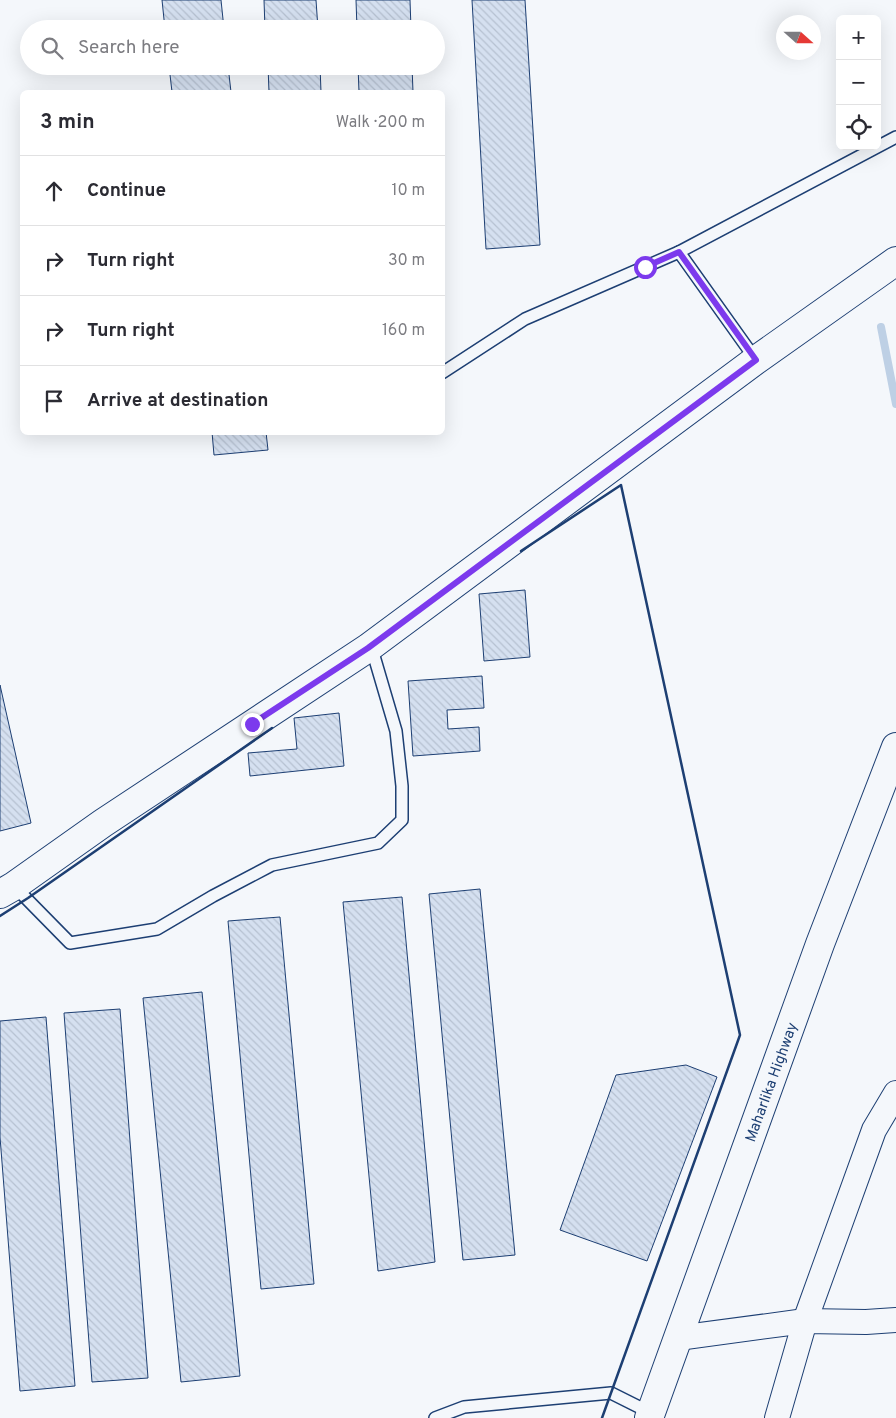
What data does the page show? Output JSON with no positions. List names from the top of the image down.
{
  "streets": {
    "main road": ["Maharlika Highway"]
  },
  "north": "right",
  "page": {
    "map_buttons": ["+", "−"],
    "search": "Search here",
    "heading": ["3 min", "Walk · 200 m"],
    "list": [
      ["Continue", "10 m"],
      ["Turn right", "30 m"],
      ["Turn right", "160 m"],
      "Arrive at destination"
    ]
  }
}
